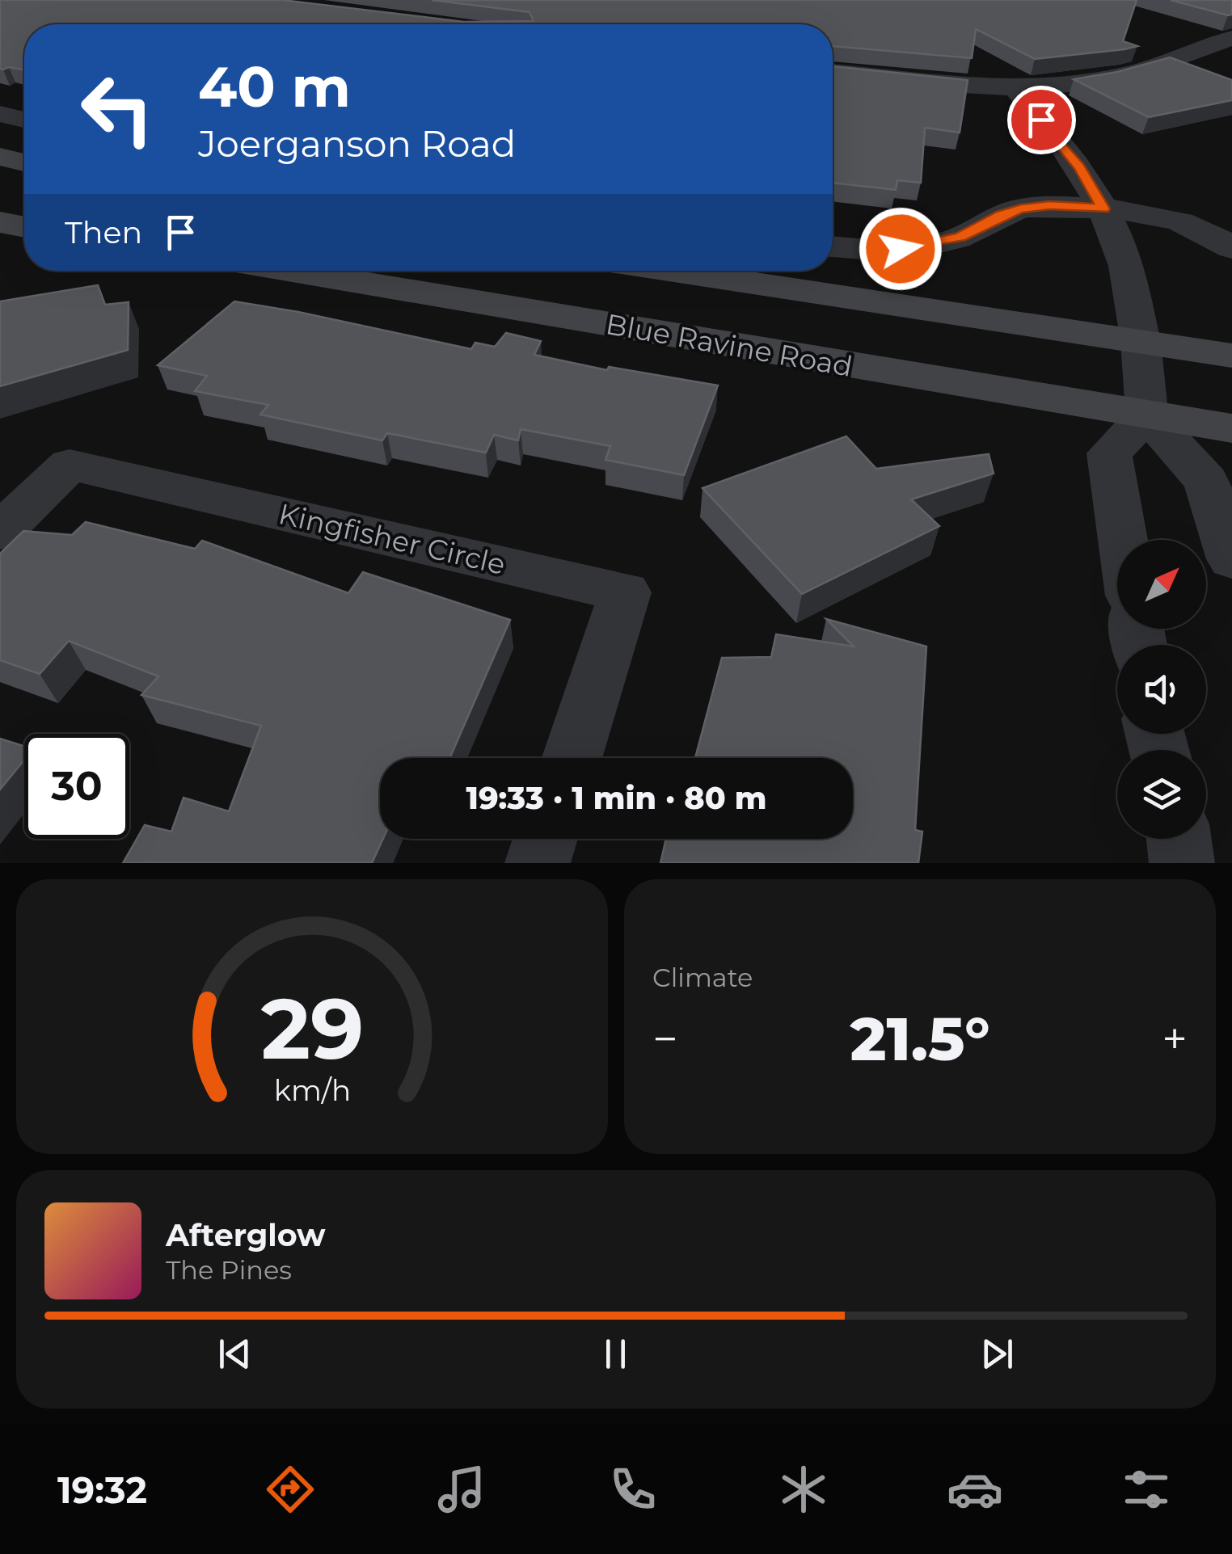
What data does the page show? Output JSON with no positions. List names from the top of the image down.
{
  "streets": {
    "main road": ["Blue Ravine Road"],
    "street": ["Kingfisher Circle"]
  },
  "north": "top right",
  "page": {
    "turn": ["40 m", "Joerganson Road"],
    "then": "Then",
    "limit": "30",
    "trip": "19:33 · 1 min · 80 m",
    "tile": "Climate",
    "heat": ["−", "21.5°", "+"],
    "song": ["Afterglow", "The Pines"],
    "tabs": "19:32",
    "gauge": ["29", "km/h"]
  }
}
